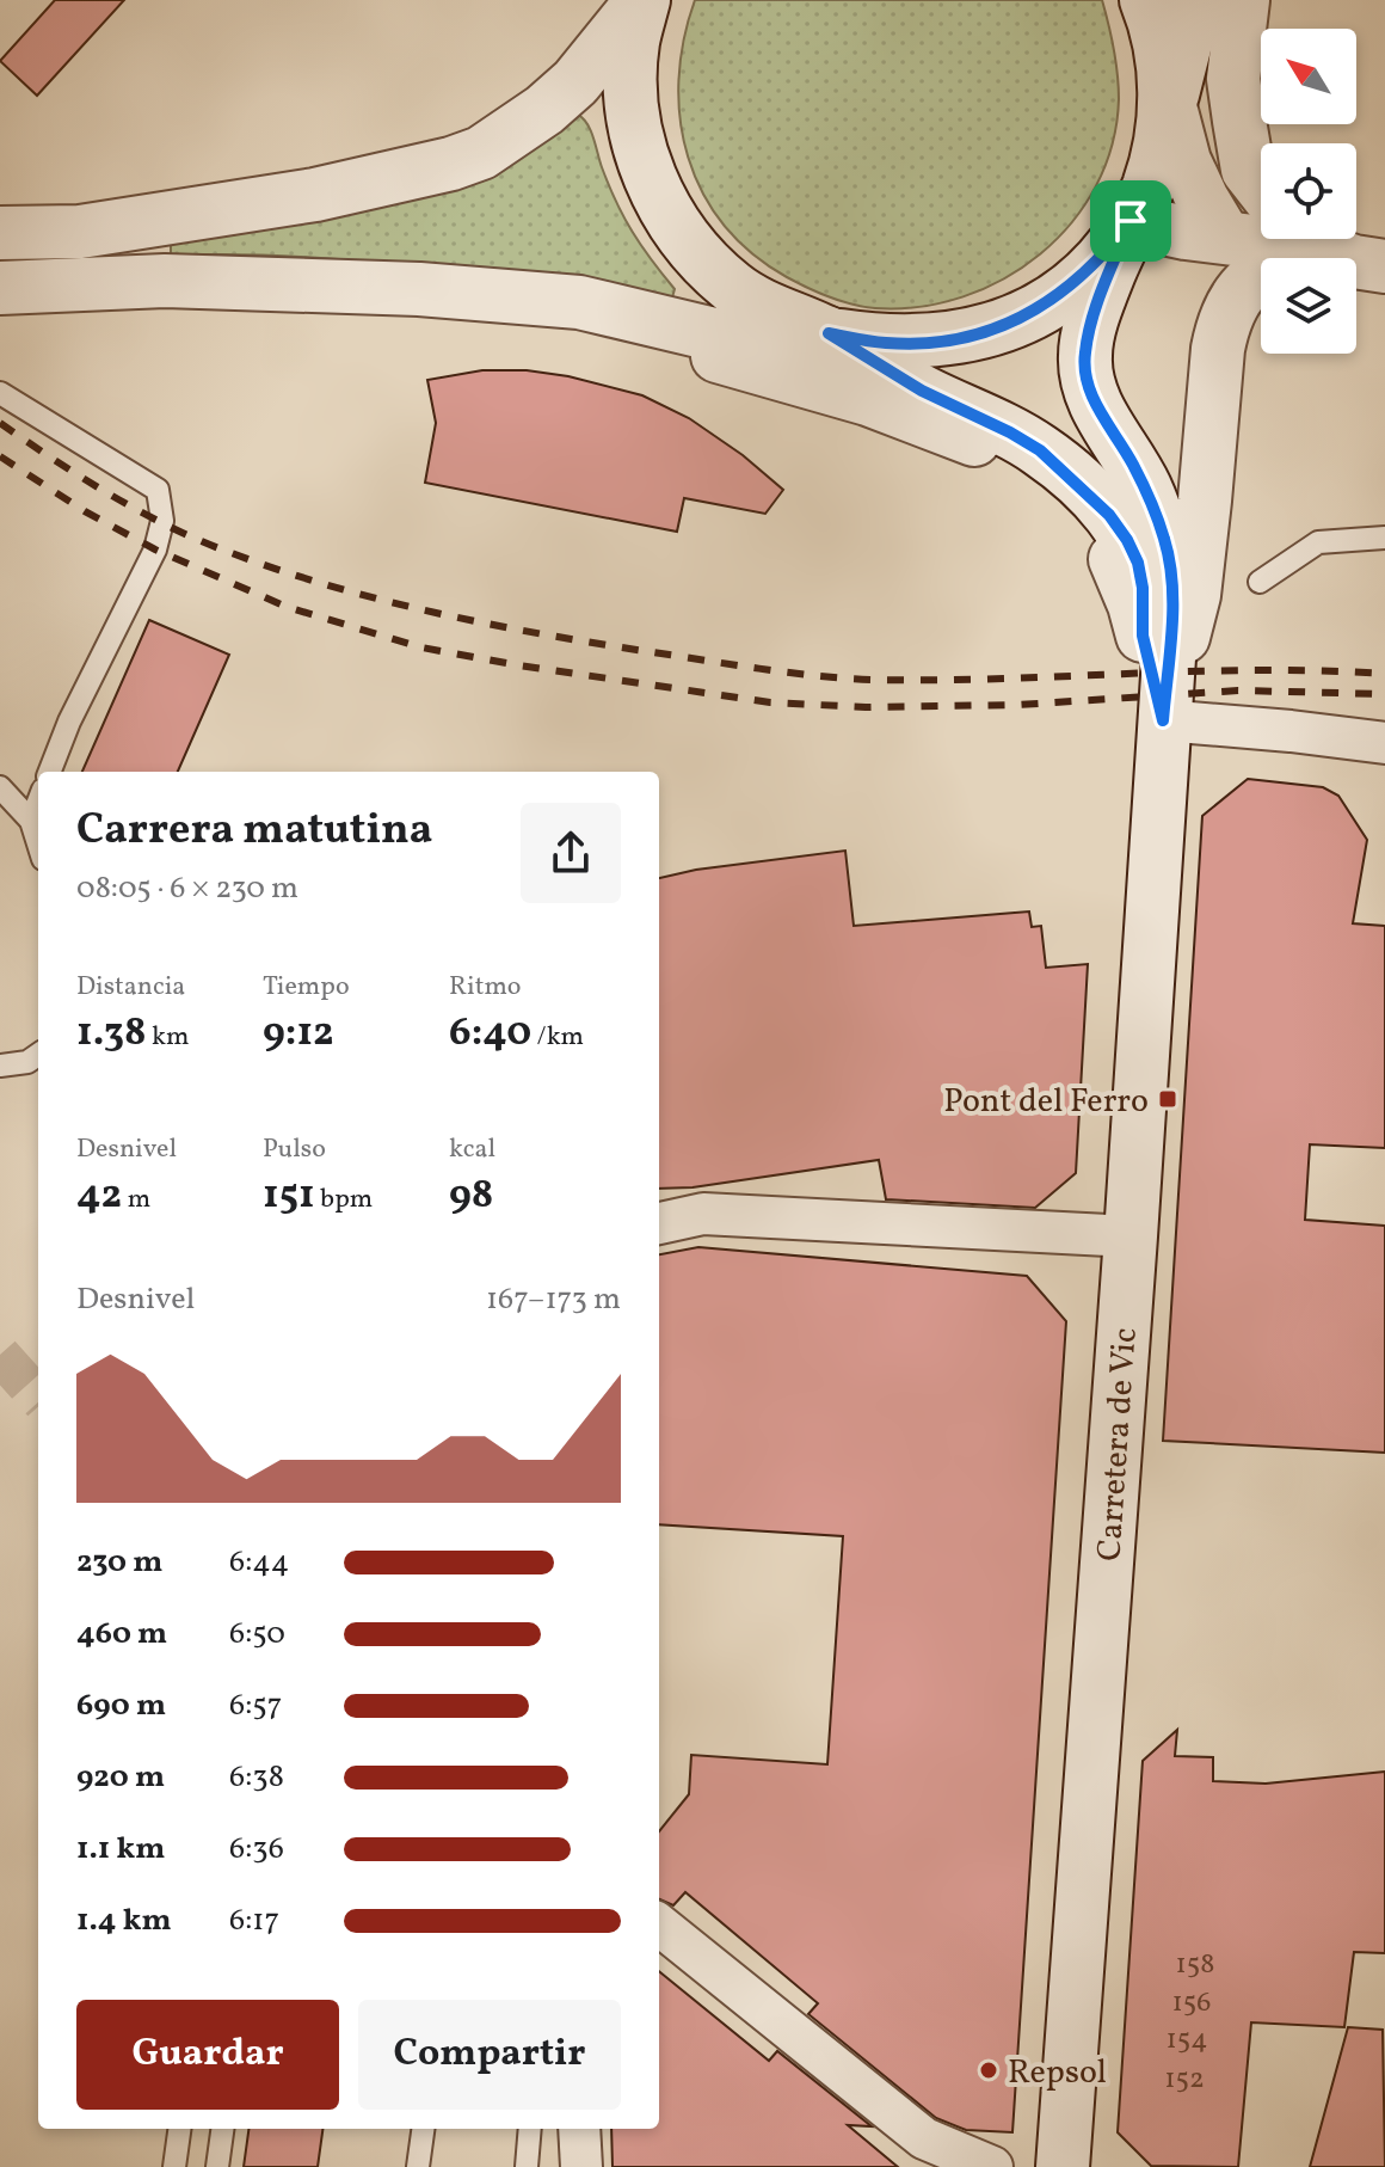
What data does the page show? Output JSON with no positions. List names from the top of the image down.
{
  "streets": {
    "street": ["Carretera de Vic"]
  },
  "places": {
    "transit": ["Pont del Ferro"],
    "other": ["Repsol"]
  },
  "house_numbers": [
    "158",
    "156",
    "154",
    "152"
  ],
  "north": "top left",
  "page": {
    "heading": ["Carrera matutina", "08:05 · 6 × 230 m"],
    "stats": [
      ["Distancia", "1.38 km"],
      ["Tiempo", "9:12"],
      ["Ritmo", "6:40 /km"],
      ["Desnivel", "42 m"],
      ["Pulso", "151 bpm"],
      ["kcal", "98"]
    ],
    "chart": ["Desnivel", "167–173 m"],
    "list": [
      {
        "name": "230 m",
        "note": "6:44"
      },
      {
        "name": "460 m",
        "note": "6:50"
      },
      {
        "name": "690 m",
        "note": "6:57"
      },
      {
        "name": "920 m",
        "note": "6:38"
      },
      {
        "name": "1.1 km",
        "note": "6:36"
      },
      {
        "name": "1.4 km",
        "note": "6:17"
      }
    ],
    "buttons": ["Guardar", "Compartir"]
  }
}
